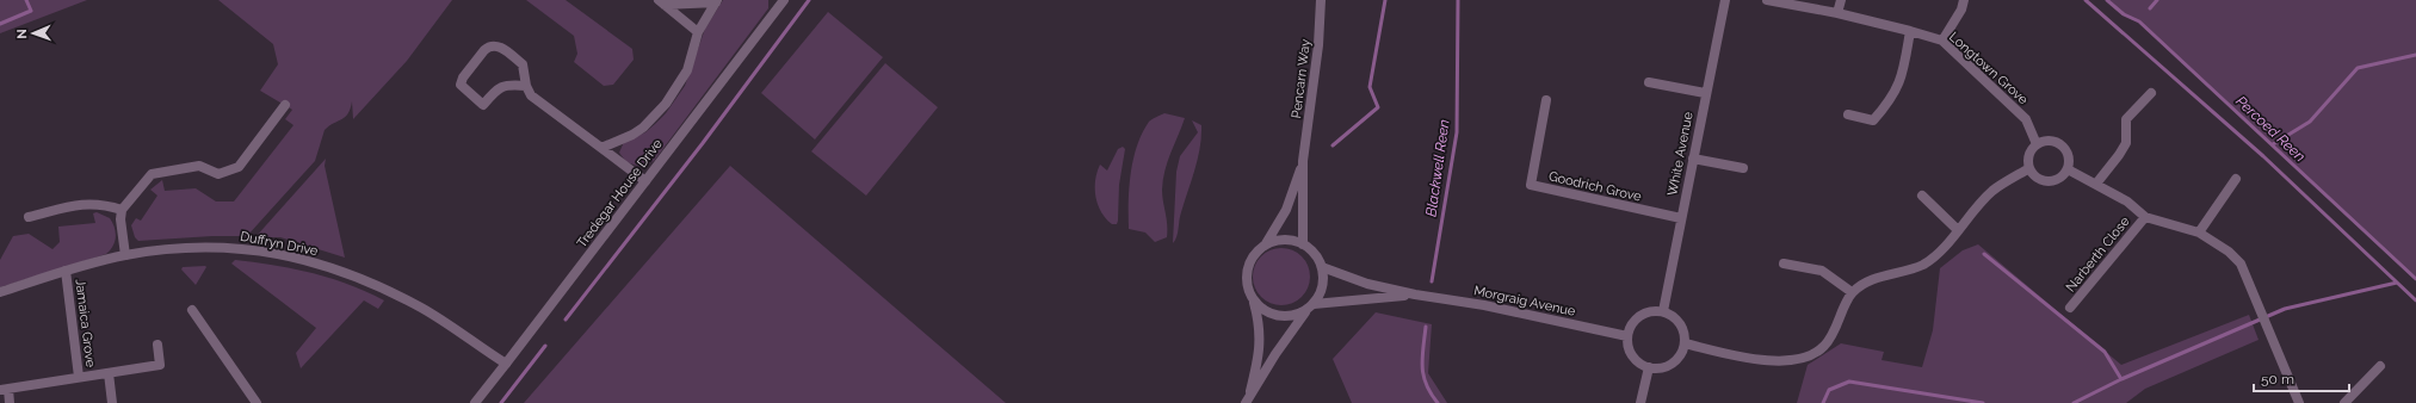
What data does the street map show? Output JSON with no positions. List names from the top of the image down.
{
  "streets": {
    "street": [
      "Longtown Grove",
      "Pencarn Way",
      "White Avenue",
      "Goodrich Grove",
      "Tredegar House Drive",
      "Duffryn Drive",
      "Narberth Close",
      "Morgraig Avenue",
      "Jamaica Grove"
    ]
  },
  "crossings": [
    ["Pencarn Way", "Morgraig Avenue"],
    ["White Avenue", "Goodrich Grove"],
    ["White Avenue", "Morgraig Avenue"],
    ["Tredegar House Drive", "Duffryn Drive"],
    ["Duffryn Drive", "Jamaica Grove"]
  ],
  "water": ["Percoed Reen", "Blackwell Reen"],
  "scale_bar": "50 m",
  "north": "left"
}
